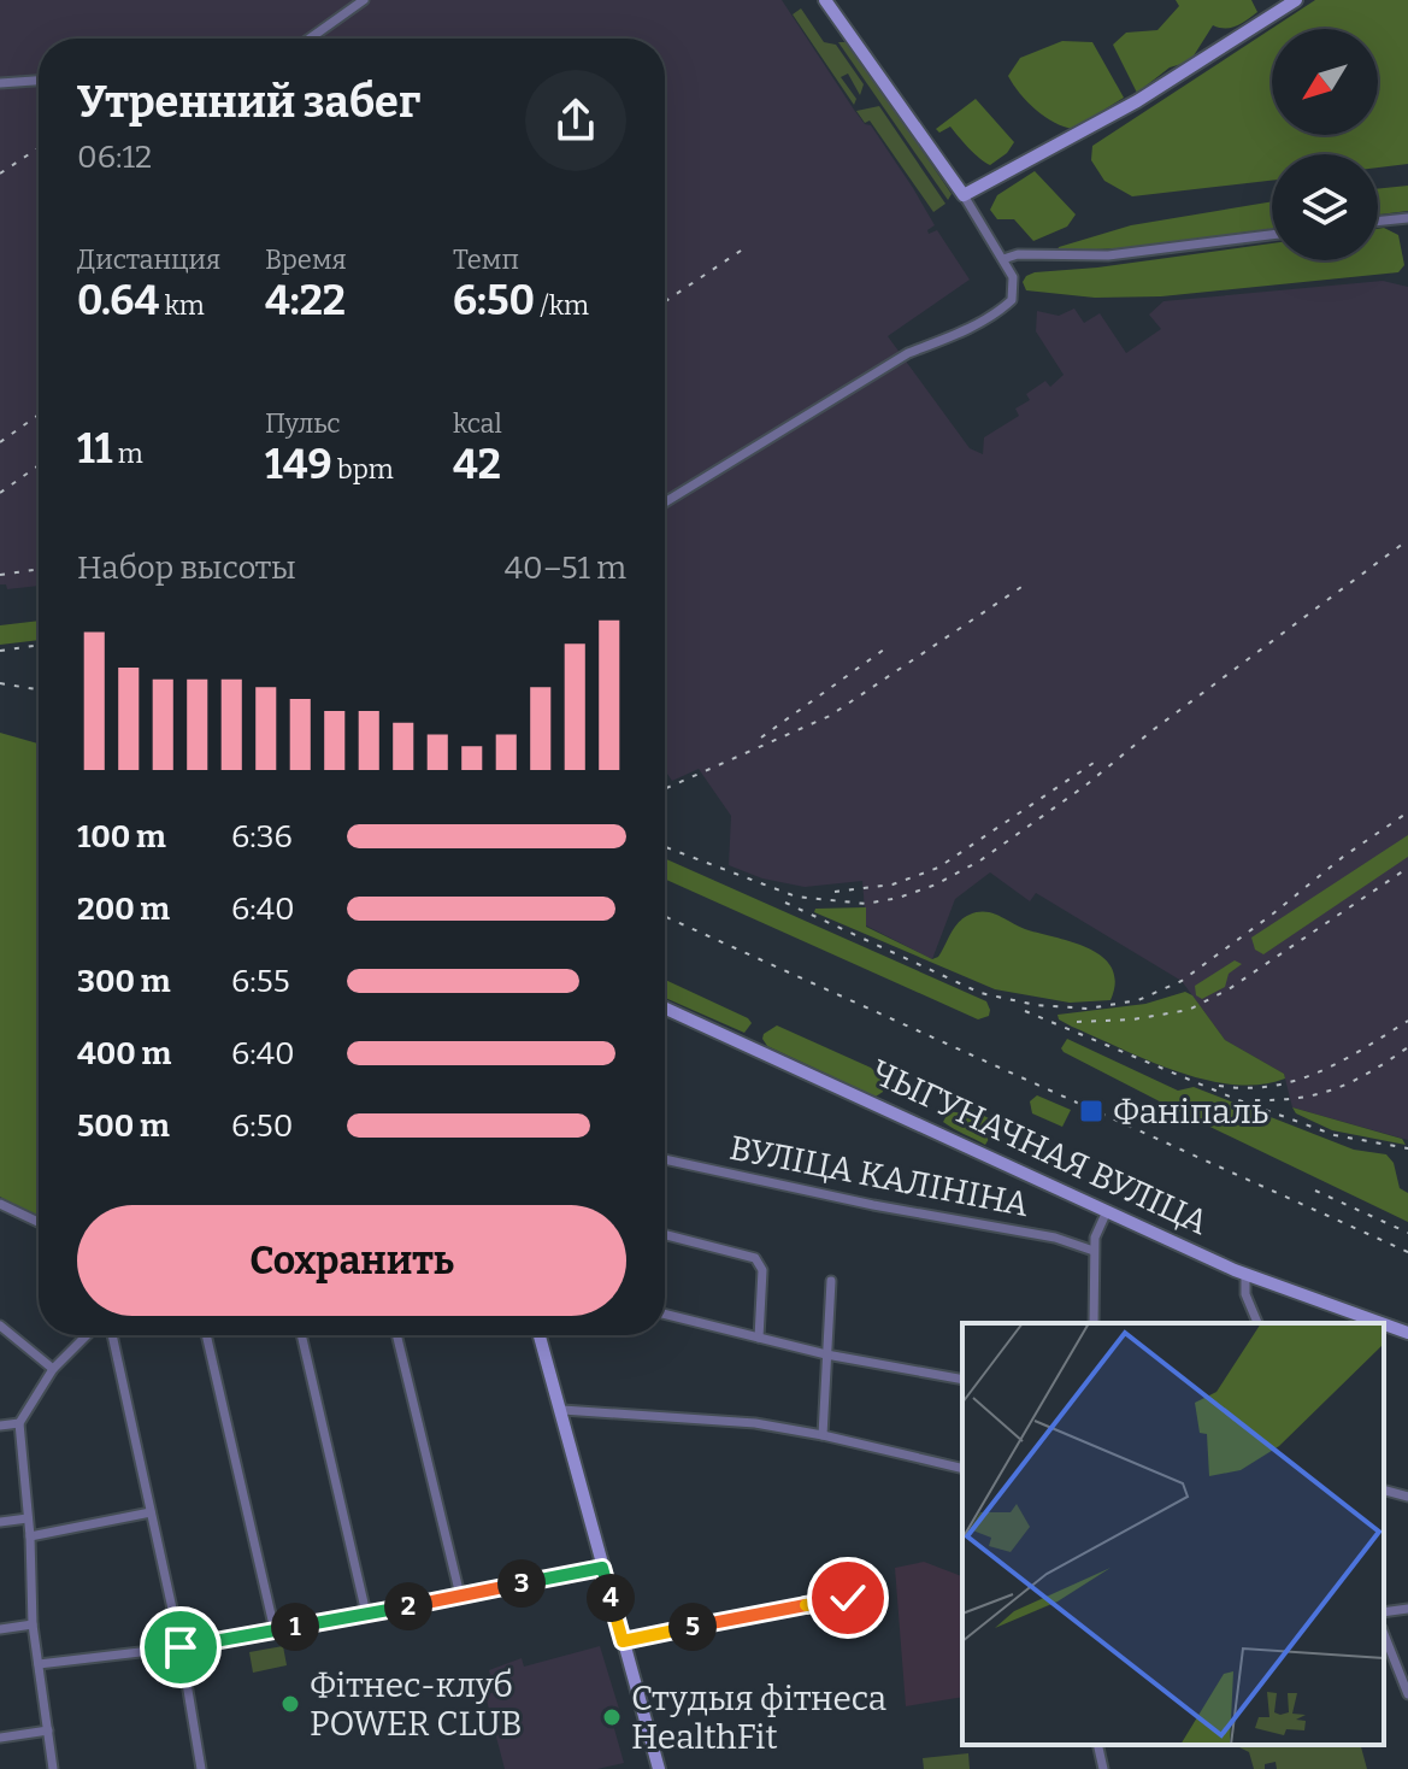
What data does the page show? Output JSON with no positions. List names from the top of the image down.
{
  "streets": {
    "street": ["ЧЫГУНАЧНАЯ ВУЛІЦА", "ВУЛІЦА КАЛІНІНА"]
  },
  "places": {
    "transit": ["Фаніпаль"],
    "other": ["Фітнес-клуб POWER CLUB", "Студыя фітнеса HealthFit"]
  },
  "north": "bottom left",
  "page": {
    "heading": ["Утренний забег", "06:12"],
    "stats": [
      ["Дистанция", "0.64 km"],
      ["Время", "4:22"],
      ["Темп", "6:50 /km"],
      ["11 m"],
      ["Пульс", "149 bpm"],
      ["kcal", "42"]
    ],
    "chart": ["Набор высоты", "40–51 m"],
    "list": [
      {
        "name": "100 m",
        "note": "6:36"
      },
      {
        "name": "200 m",
        "note": "6:40"
      },
      {
        "name": "300 m",
        "note": "6:55"
      },
      {
        "name": "400 m",
        "note": "6:40"
      },
      {
        "name": "500 m",
        "note": "6:50"
      }
    ],
    "buttons": "Сохранить",
    "pins": [
      "3",
      "4",
      "2",
      "1",
      "5"
    ]
  }
}
